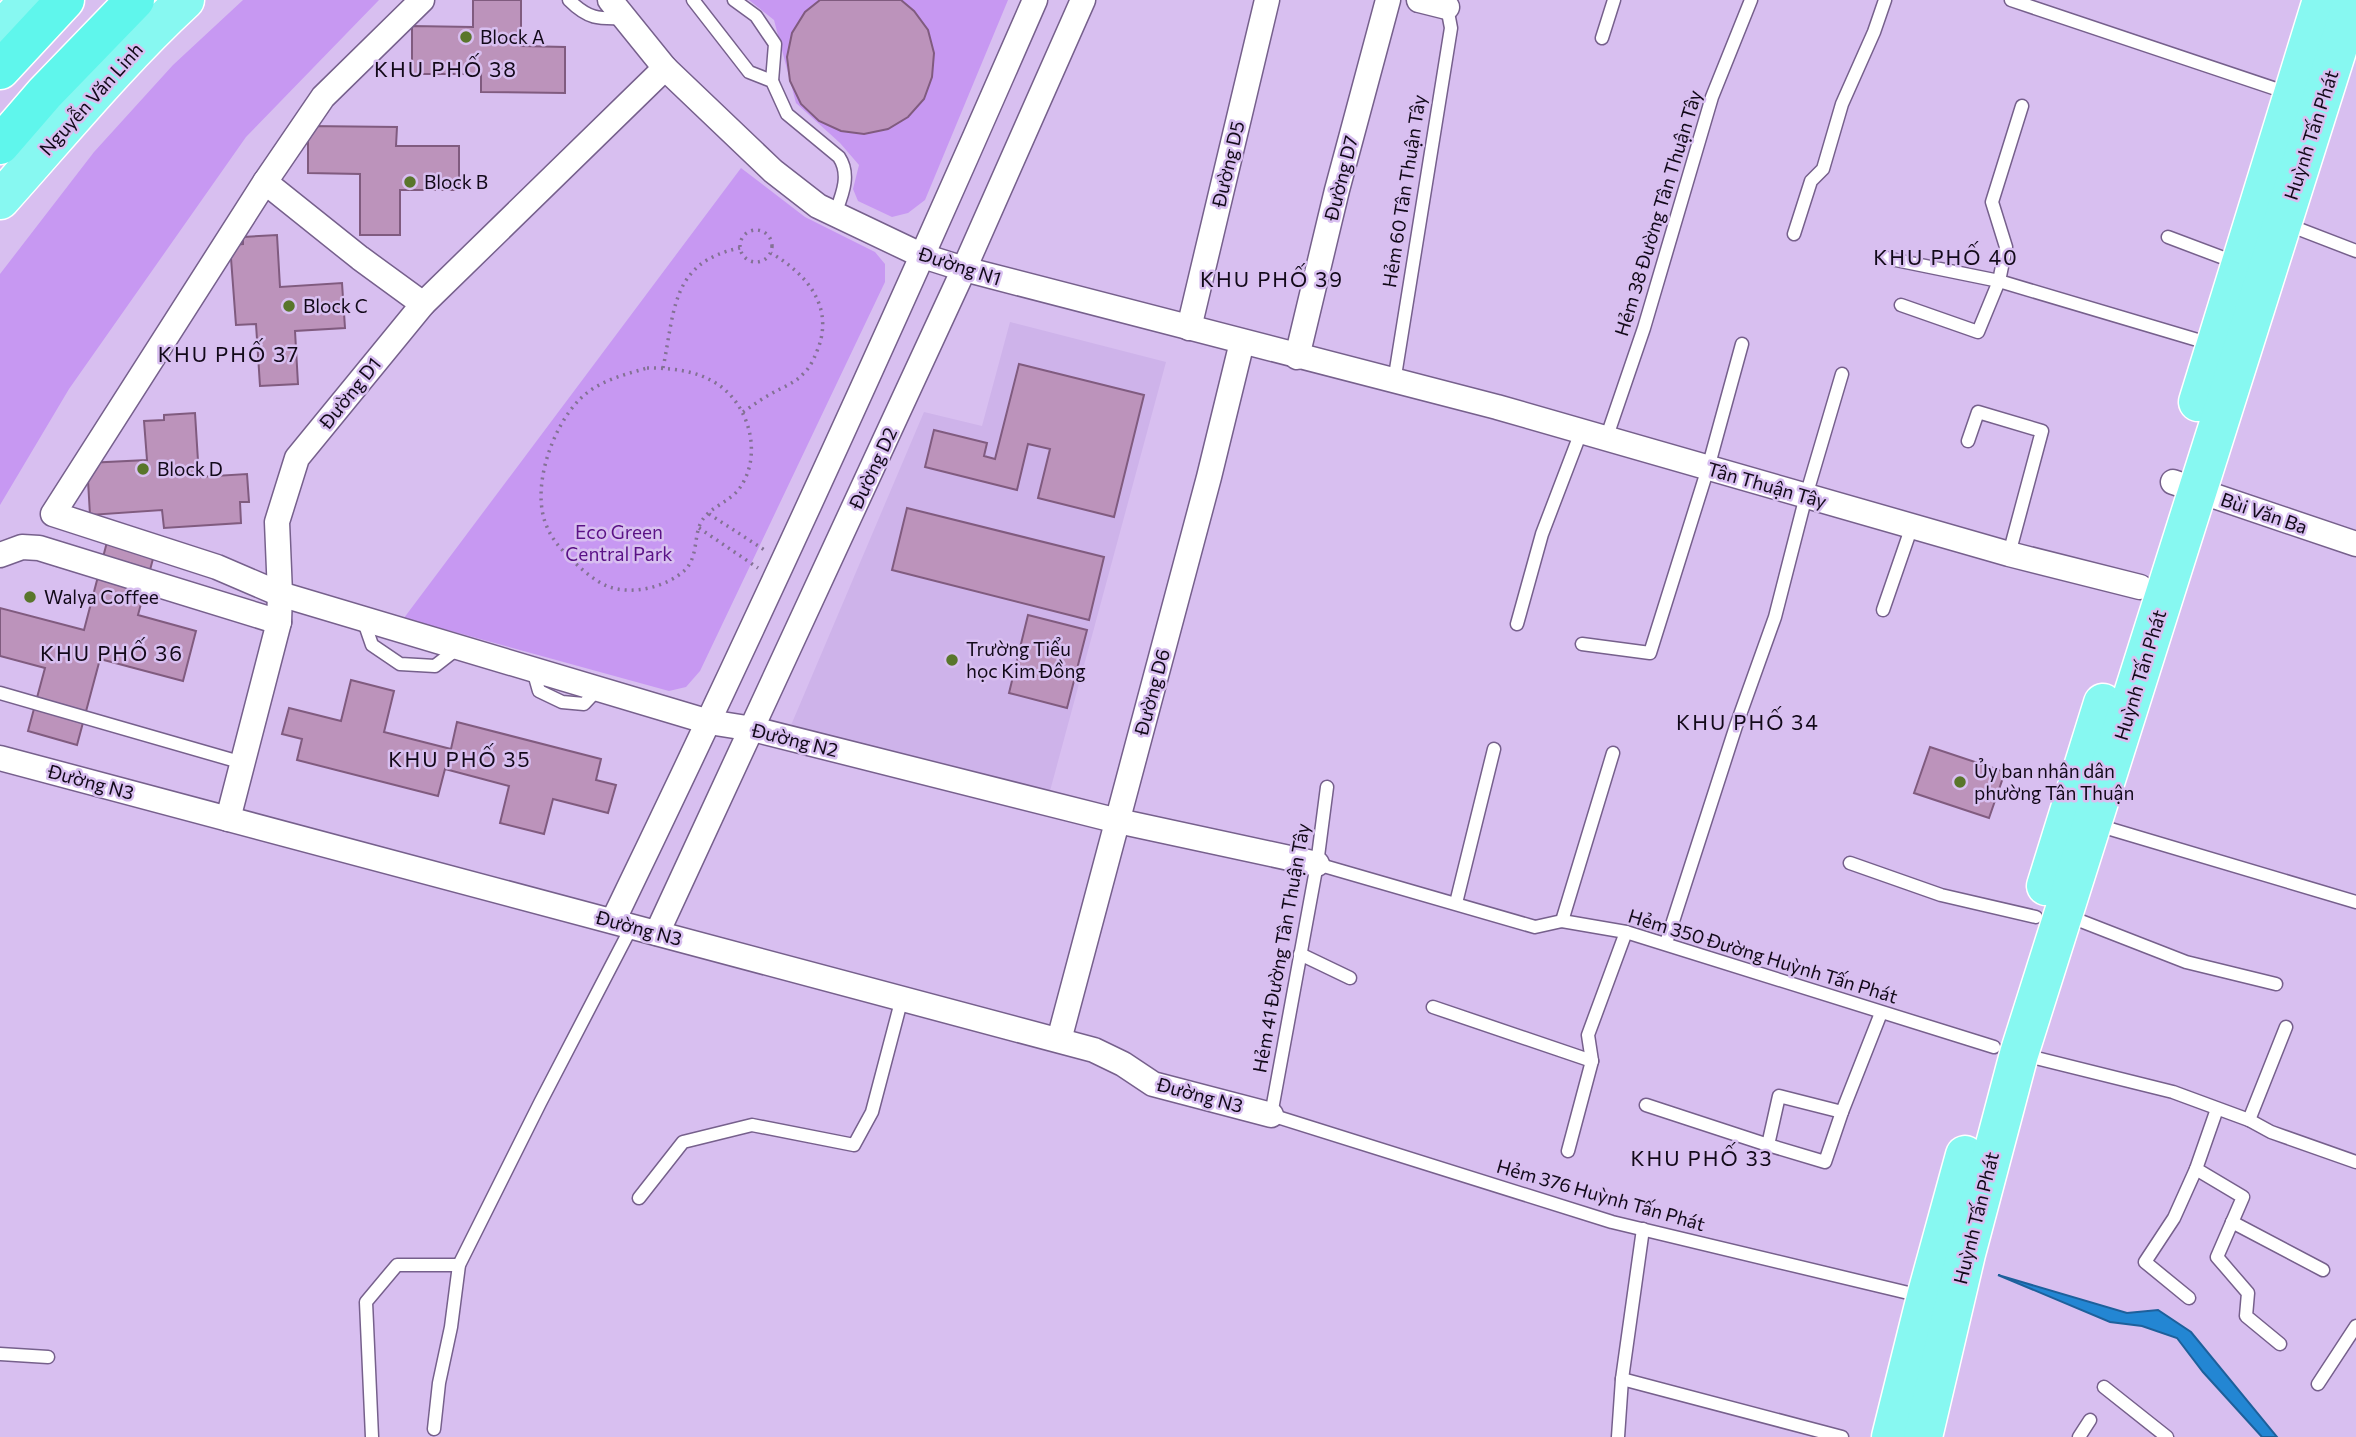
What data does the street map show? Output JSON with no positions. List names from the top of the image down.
{
  "streets": {
    "highway": ["Nguyễn Văn Linh"],
    "main road": ["Huỳnh Tấn Phát"],
    "street": [
      "Đường D5",
      "Đường D7",
      "Đường N1",
      "Đường D1",
      "Đường D2",
      "Tân Thuận Tây",
      "Bùi Văn Ba",
      "Đường D6",
      "Đường N2",
      "Đường N3"
    ],
    "lane": [
      "Hẻm 60 Tân Thuận Tây",
      "Hẻm 38 Đường Tân Thuận Tây",
      "Hẻm 41 Đường Tân Thuận Tây",
      "Hẻm 350 Đường Huỳnh Tấn Phát",
      "Hẻm 376 Huỳnh Tấn Phát"
    ]
  },
  "crossings": [
    ["Huỳnh Tấn Phát", "Tân Thuận Tây"],
    ["Huỳnh Tấn Phát", "Bùi Văn Ba"],
    ["Huỳnh Tấn Phát", "Hẻm 350 Đường Huỳnh Tấn Phát"],
    ["Huỳnh Tấn Phát", "Hẻm 376 Huỳnh Tấn Phát"],
    ["Đường D5", "Đường N1"],
    ["Đường D7", "Đường N1"],
    ["Hẻm 60 Tân Thuận Tây", "Đường N1"],
    ["Hẻm 60 Tân Thuận Tây", "Tân Thuận Tây"],
    ["Hẻm 38 Đường Tân Thuận Tây", "Tân Thuận Tây"],
    ["Đường N1", "Đường D1"],
    ["Đường N1", "Đường D2"],
    ["Đường N1", "Tân Thuận Tây"],
    ["Đường N1", "Đường D6"],
    ["Đường D1", "Đường N2"],
    ["Đường D1", "Đường N3"],
    ["Đường D2", "Đường N2"],
    ["Đường D2", "Đường N3"],
    ["Đường D6", "Đường N2"],
    ["Đường D6", "Đường N3"],
    ["Đường N2", "Hẻm 41 Đường Tân Thuận Tây"],
    ["Đường N2", "Hẻm 350 Đường Huỳnh Tấn Phát"],
    ["Đường N3", "Hẻm 41 Đường Tân Thuận Tây"],
    ["Đường N3", "Hẻm 376 Huỳnh Tấn Phát"],
    ["Hẻm 41 Đường Tân Thuận Tây", "Hẻm 350 Đường Huỳnh Tấn Phát"],
    ["Hẻm 41 Đường Tân Thuận Tây", "Hẻm 376 Huỳnh Tấn Phát"]
  ],
  "districts": [
    "KHU PHỐ 38",
    "KHU PHỐ 40",
    "KHU PHỐ 39",
    "KHU PHỐ 37",
    "KHU PHỐ 36",
    "KHU PHỐ 34",
    "KHU PHỐ 35",
    "KHU PHỐ 33"
  ],
  "parks": ["Eco Green Central Park"],
  "places": [
    "Block A",
    "Block B",
    "Block C",
    "Block D",
    "Walya Coffee",
    "Trường Tiểu học Kim Đồng",
    "Ủy ban nhân dân phường Tân Thuận"
  ]
}
